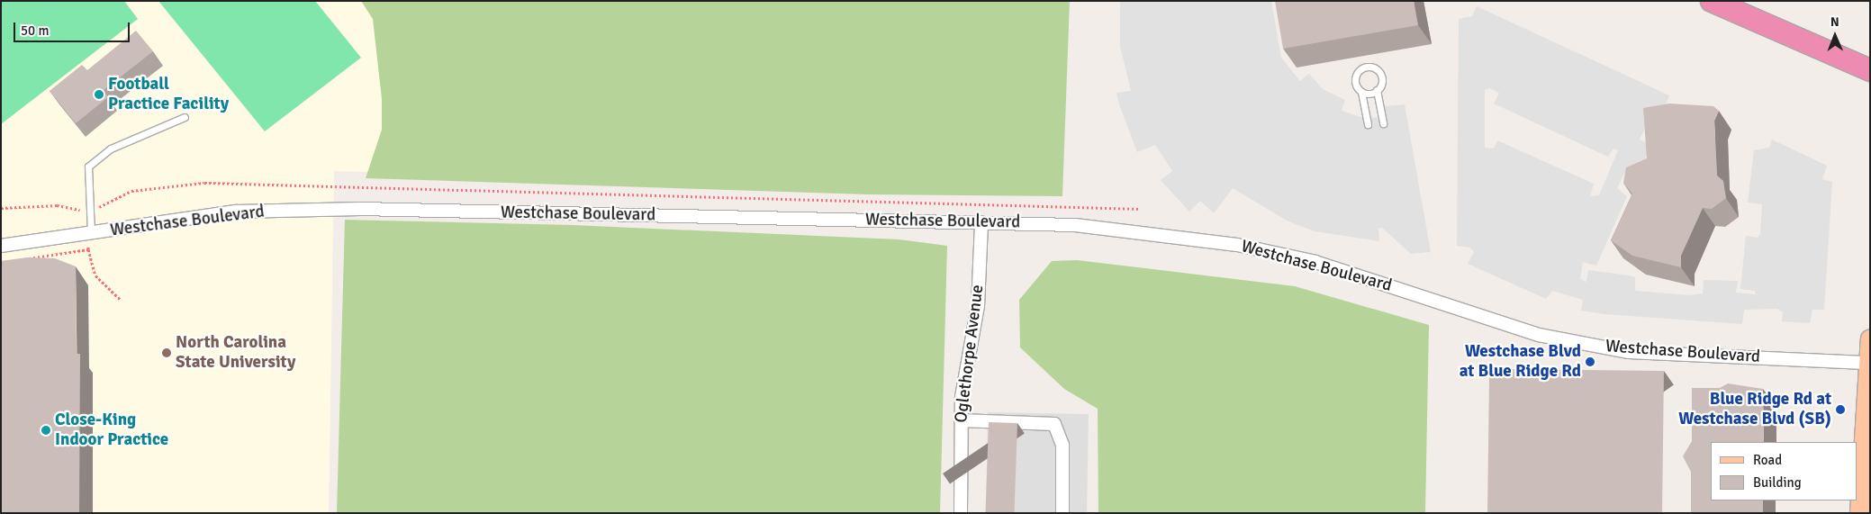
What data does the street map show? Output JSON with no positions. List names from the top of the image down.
{
  "streets": {
    "street": ["Westchase Boulevard", "Oglethorpe Avenue"]
  },
  "crossings": [
    ["Westchase Boulevard", "Oglethorpe Avenue"]
  ],
  "places": [
    "Football Practice Facility",
    "North Carolina State University",
    "Westchase Blvd at Blue Ridge Rd",
    "Blue Ridge Rd at Westchase Blvd (SB)",
    "Close-King Indoor Practice"
  ],
  "legend": ["Road", "Building"],
  "scale_bar": "50 m",
  "north": "top"
}
